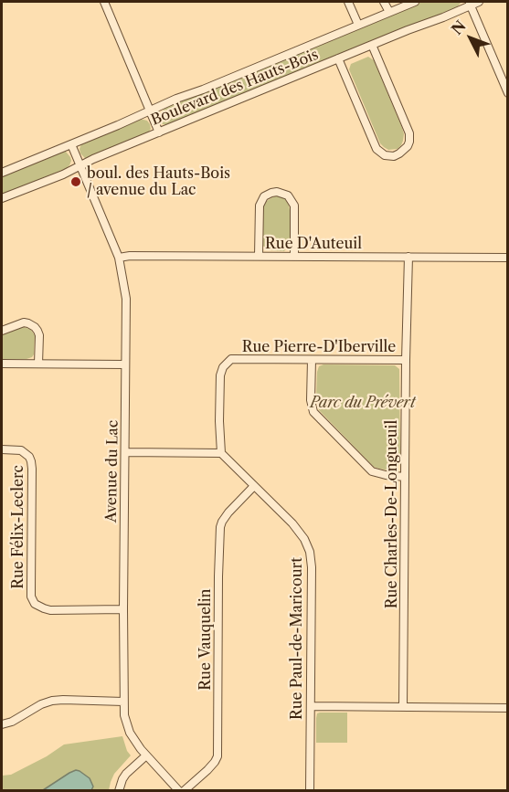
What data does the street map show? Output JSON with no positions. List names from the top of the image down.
{
  "streets": {
    "street": [
      "Boulevard des Hauts-Bois",
      "Rue D'Auteuil",
      "Rue Pierre-D'Iberville",
      "Avenue du Lac",
      "Rue Charles-De-Longueuil",
      "Rue Félix-Leclerc",
      "Rue Paul-de-Maricourt",
      "Rue Vauquelin"
    ]
  },
  "crossings": [
    ["Boulevard des Hauts-Bois", "Avenue du Lac"],
    ["Rue D'Auteuil", "Avenue du Lac"],
    ["Rue D'Auteuil", "Rue Charles-De-Longueuil"],
    ["Rue Pierre-D'Iberville", "Rue Charles-De-Longueuil"],
    ["Rue Pierre-D'Iberville", "Rue Paul-de-Maricourt"],
    ["Avenue du Lac", "Rue Félix-Leclerc"],
    ["Avenue du Lac", "Rue Vauquelin"],
    ["Rue Paul-de-Maricourt", "Rue Vauquelin"]
  ],
  "parks": ["Parc du Prévert"],
  "places": ["boul. des Hauts-Bois / avenue du Lac"],
  "north": "top left"
}
